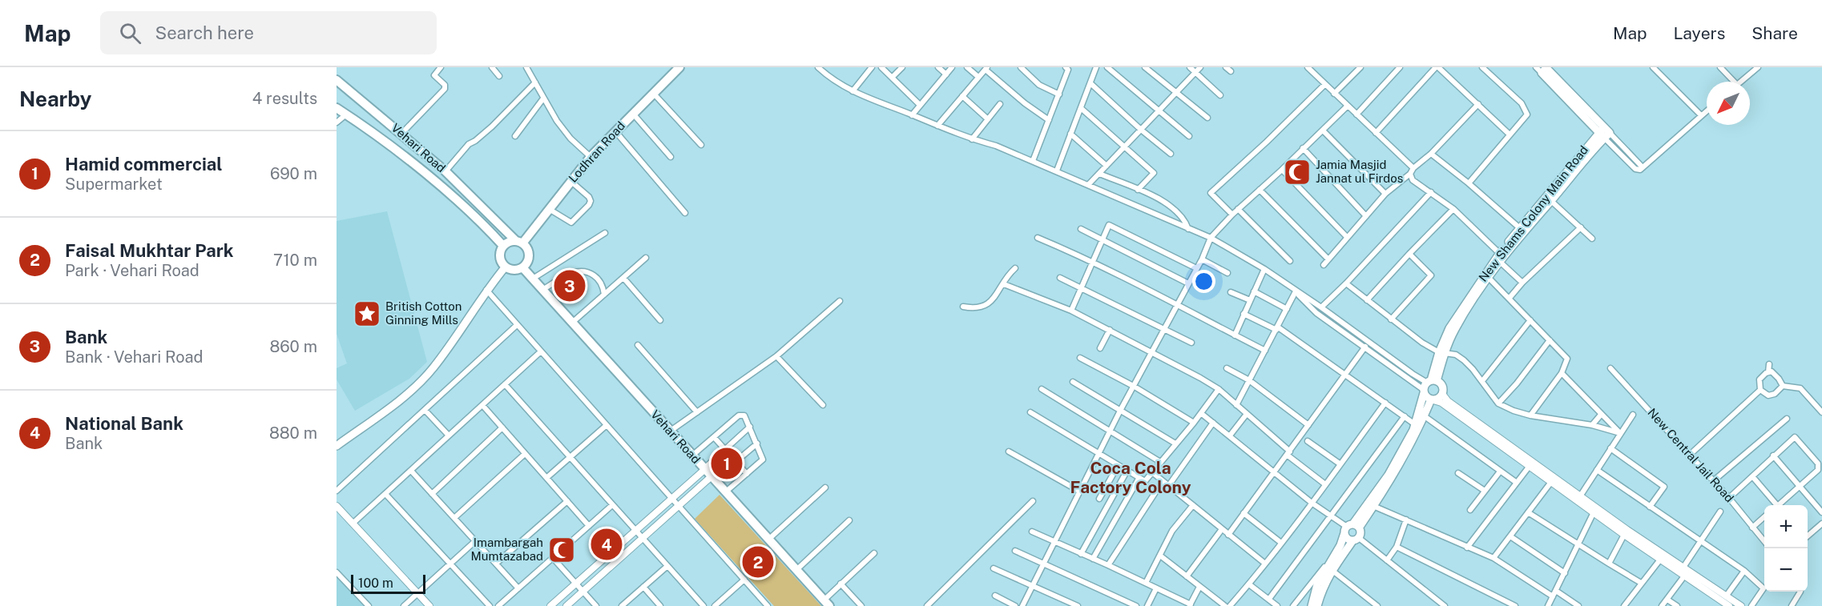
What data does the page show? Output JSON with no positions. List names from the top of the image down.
{
  "streets": {
    "main road": ["Vehari Road", "Lodhran Road", "New Shams Colony Main Road"],
    "street": ["New Central Jail Road"]
  },
  "crossings": [
    ["Vehari Road", "Lodhran Road"]
  ],
  "districts": ["Coca Cola Factory Colony"],
  "places": {
    "mosque": ["Jamia Masjid Jannat ul Firdos", "Imambargah Mumtazabad"],
    "place": ["British Cotton Ginning Mills"]
  },
  "scale_bar": "100 m",
  "north": "bottom left",
  "page": {
    "header": "Map",
    "search": "Search here",
    "nav": ["Map", "Layers", "Share"],
    "heading": ["Nearby", "4 results"],
    "list": [
      {
        "mark": "1",
        "name": "Hamid commercial",
        "note": "Supermarket",
        "value": "690 m"
      },
      {
        "mark": "2",
        "name": "Faisal Mukhtar Park",
        "note": "Park · Vehari Road",
        "value": "710 m"
      },
      {
        "mark": "3",
        "name": "Bank",
        "note": "Bank · Vehari Road",
        "value": "860 m"
      },
      {
        "mark": "4",
        "name": "National Bank",
        "note": "Bank",
        "value": "880 m"
      }
    ],
    "pins": [
      "3",
      "1",
      "4",
      "2"
    ],
    "map_buttons": ["+", "−"],
    "scale": "100 m"
  }
}
